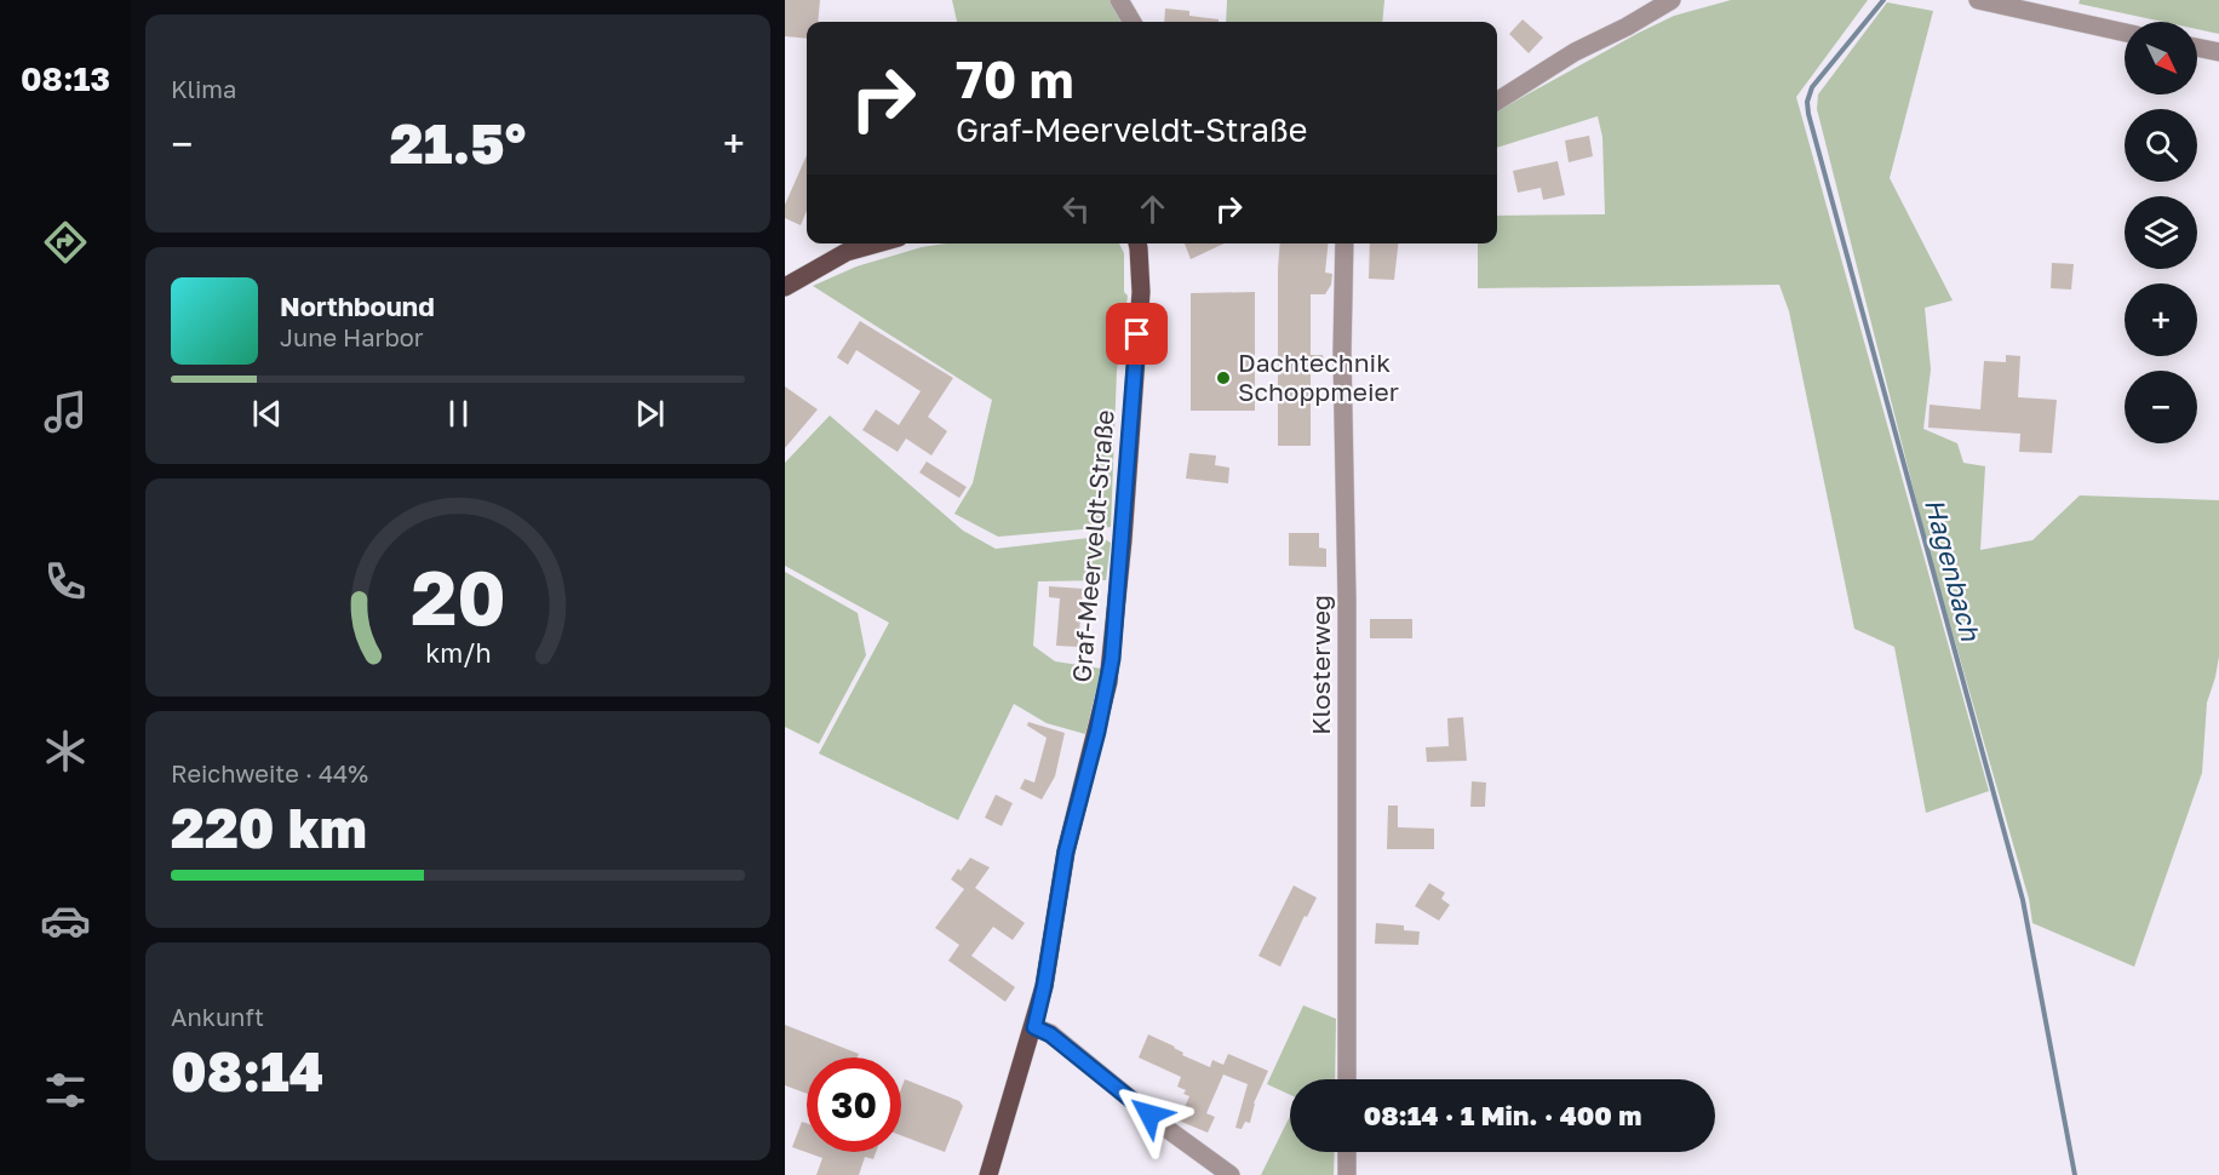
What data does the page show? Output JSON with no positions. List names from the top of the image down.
{
  "streets": {
    "main road": ["Graf-Meerveldt-Straße"],
    "street": ["Klosterweg"]
  },
  "water": ["Hagenbach"],
  "places": ["Dachtechnik Schoppmeier"],
  "north": "bottom right",
  "page": {
    "tabs": "08:13",
    "tile": [
      "Klima",
      ["Reichweite · 44%", "220 km"],
      ["Ankunft", "08:14"]
    ],
    "map_buttons": ["+", "−"],
    "turn": ["70 m", "Graf-Meerveldt-Straße"],
    "heat": ["−", "21.5°", "+"],
    "song": ["Northbound", "June Harbor"],
    "limit": "30",
    "trip": "08:14 · 1 Min. · 400 m",
    "gauge": ["20", "km/h"]
  }
}
